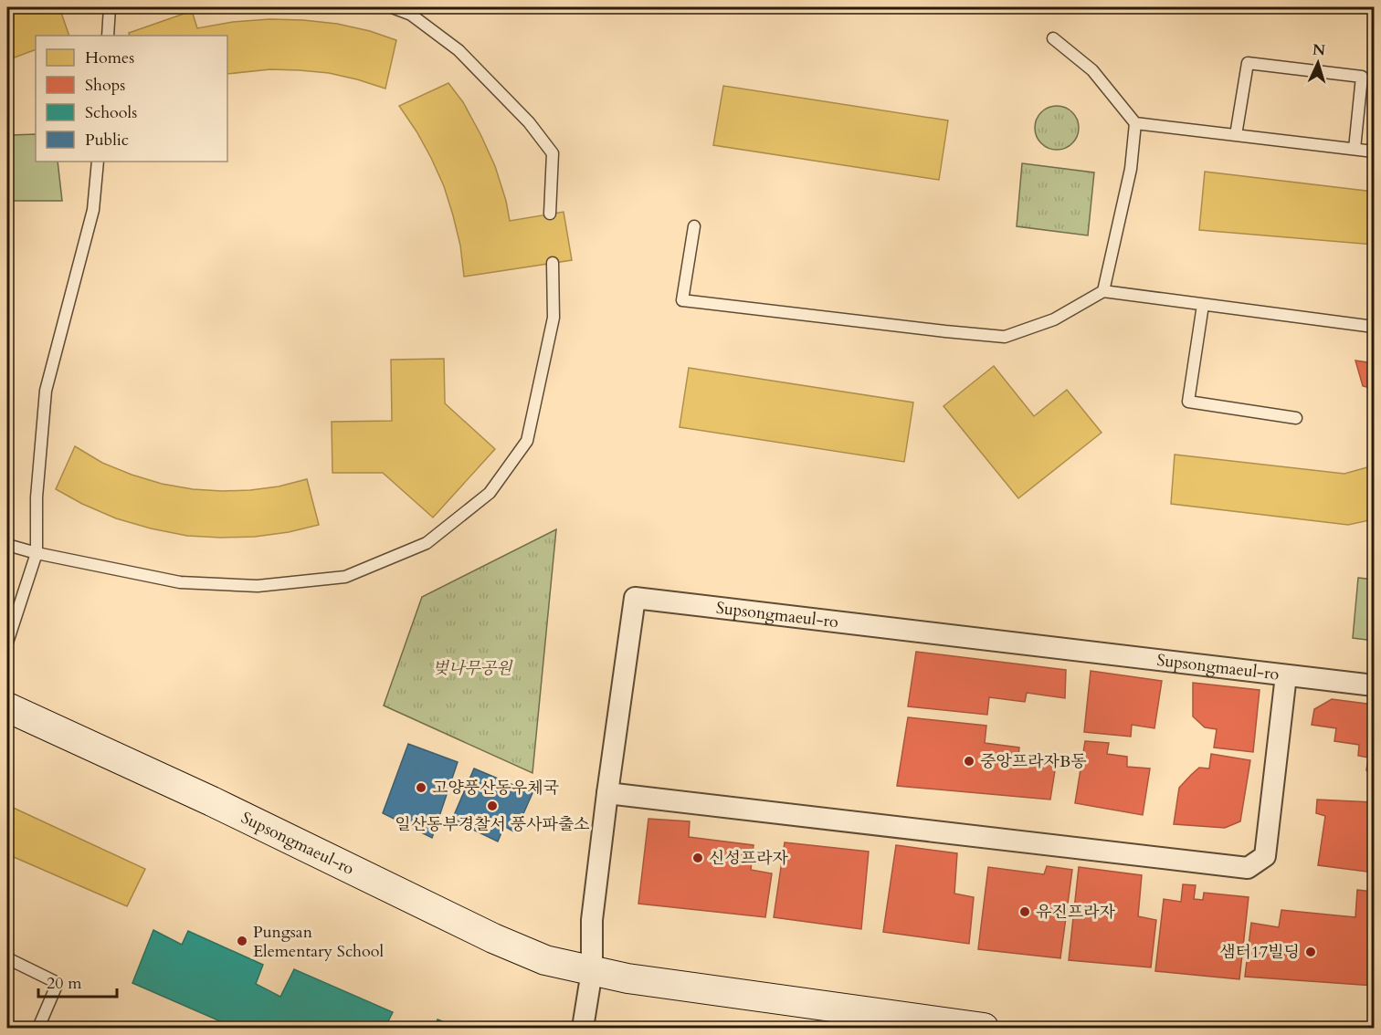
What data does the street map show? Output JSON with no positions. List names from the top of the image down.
{
  "streets": {
    "main road": ["Supsongmaeul-ro"]
  },
  "parks": ["벚나무공원"],
  "places": [
    "중앙프라자B동",
    "고양풍산동우체국",
    "일산동부경찰서 풍사파출소",
    "신성프라자",
    "유진프라자",
    "Pungsan Elementary School",
    "샘터17빌딩"
  ],
  "legend": [
    "Homes",
    "Shops",
    "Schools",
    "Public"
  ],
  "scale_bar": "20 m",
  "north": "top"
}
